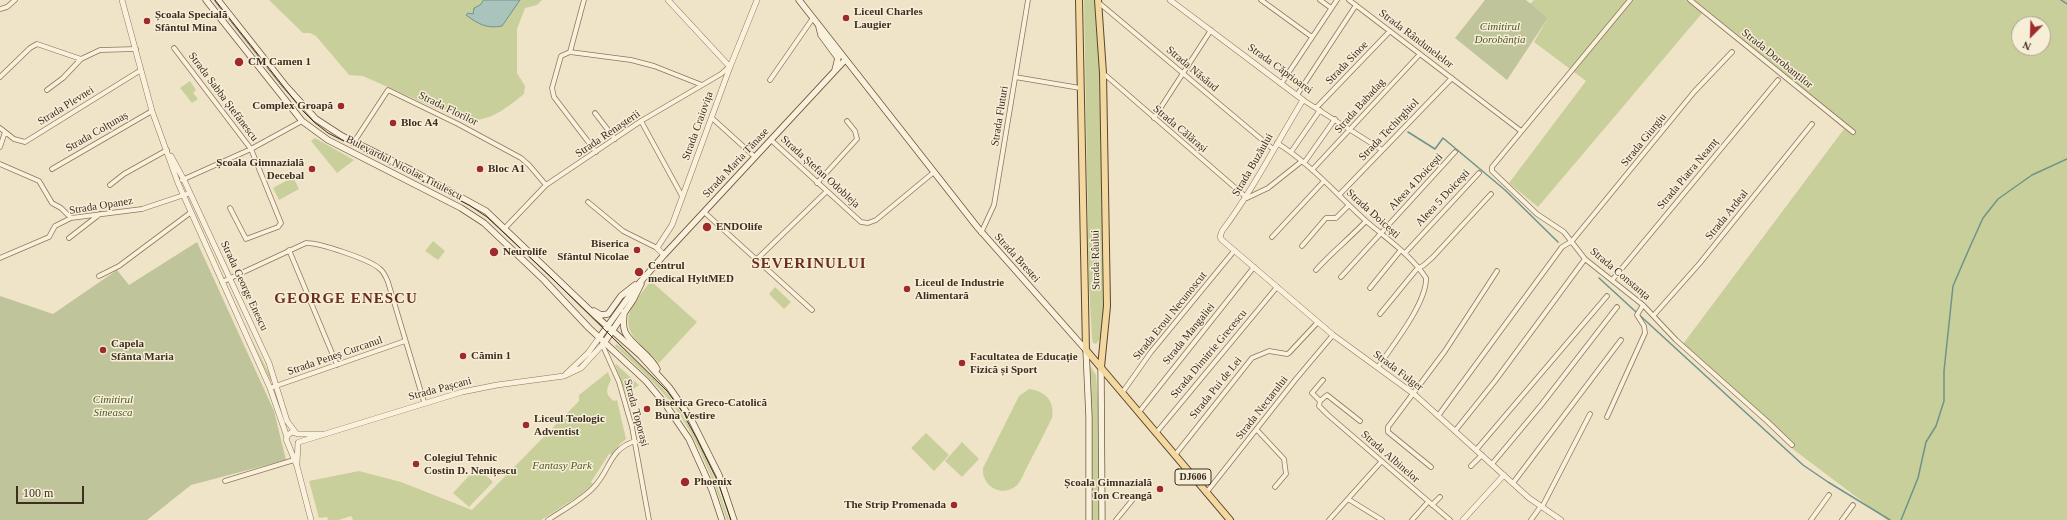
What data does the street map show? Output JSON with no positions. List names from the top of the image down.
{
  "streets": {
    "main road": [
      "Strada Maria Tănase",
      "Bulevardul Nicolae Titulescu",
      "Strada Brestei",
      "Strada Râului",
      "DJ606"
    ],
    "street": [
      "Strada Rândunelelor",
      "Strada Dorobanților",
      "Strada Sinoe",
      "Strada Năsăud",
      "Strada Căprioarei",
      "Strada Sabba Ștefănescu",
      "Strada Plevnei",
      "Strada Babadag",
      "Strada Florilor",
      "Strada Fluturi",
      "Strada Craiovița",
      "Strada Călărași",
      "Strada Techirghiol",
      "Strada Colțunaș",
      "Strada Renașterii",
      "Strada Giurgiu",
      "Strada Buzăului",
      "Strada Ștefan Odobleja",
      "Strada Piatra Neamț",
      "Aleea 4 Doicești",
      "Aleea 5 Doicești",
      "Strada Opanez",
      "Strada Doicești",
      "Strada Ardeal",
      "Strada Constanța",
      "Strada George Enescu",
      "Strada Eroul Necunoscut",
      "Strada Mangaliei",
      "Strada Dimitrie Grecescu",
      "Strada Peneș Curcanul",
      "Strada Fulger",
      "Strada Pui de Lei",
      "Strada Pașcani",
      "Strada Nectarului",
      "Strada Toporași",
      "Strada Albinelor"
    ]
  },
  "crossings": [
    ["Strada Rândunelelor", "Strada Sinoe"],
    ["Strada Rândunelelor", "Strada Babadag"],
    ["Strada Rândunelelor", "Strada Techirghiol"],
    ["Strada Rândunelelor", "Strada Constanța"],
    ["Strada Sinoe", "Strada Căprioarei"],
    ["Strada Sinoe", "Strada Doicești"],
    ["Strada Năsăud", "Strada Buzăului"],
    ["Strada Năsăud", "Strada Râului"],
    ["Strada Căprioarei", "Strada Babadag"],
    ["Strada Căprioarei", "Strada Techirghiol"],
    ["Strada Căprioarei", "Strada Buzăului"],
    ["Strada Plevnei", "Strada George Enescu"],
    ["Strada Babadag", "Strada Doicești"],
    ["Strada Florilor", "Strada Renașterii"],
    ["Strada Florilor", "Bulevardul Nicolae Titulescu"],
    ["Strada Fluturi", "Strada Brestei"],
    ["Strada Craiovița", "Strada Renașterii"],
    ["Strada Călărași", "Strada Buzăului"],
    ["Strada Călărași", "Strada Râului"],
    ["Strada Techirghiol", "Strada Doicești"],
    ["Strada Colțunaș", "Strada George Enescu"],
    ["Strada Renașterii", "Bulevardul Nicolae Titulescu"],
    ["Strada Giurgiu", "Strada Constanța"],
    ["Strada Giurgiu", "Strada Fulger"],
    ["Strada Maria Tănase", "Bulevardul Nicolae Titulescu"],
    ["Strada Maria Tănase", "Strada Ștefan Odobleja"],
    ["Strada Maria Tănase", "Strada Brestei"],
    ["Strada Maria Tănase", "Strada Pașcani"],
    ["Strada Maria Tănase", "Strada Toporași"],
    ["Strada Buzăului", "Strada Doicești"],
    ["Strada Buzăului", "Strada Fulger"],
    ["Bulevardul Nicolae Titulescu", "Strada Pașcani"],
    ["Bulevardul Nicolae Titulescu", "Strada Toporași"],
    ["Strada Ștefan Odobleja", "Strada Brestei"],
    ["Strada Piatra Neamț", "Strada Constanța"],
    ["Aleea 4 Doicești", "Strada Doicești"],
    ["Aleea 5 Doicești", "Strada Doicești"],
    ["Strada Opanez", "Strada George Enescu"],
    ["Strada Doicești", "Strada Fulger"],
    ["Strada Ardeal", "Strada Constanța"],
    ["Strada Brestei", "Strada Râului"],
    ["Strada Brestei", "Strada Eroul Necunoscut"],
    ["Strada Brestei", "Strada Mangaliei"],
    ["Strada Brestei", "Strada Dimitrie Grecescu"],
    ["Strada Brestei", "Strada Pui de Lei"],
    ["Strada Brestei", "Strada Nectarului"],
    ["Strada George Enescu", "Strada Peneș Curcanul"],
    ["Strada George Enescu", "Strada Pașcani"],
    ["Strada Eroul Necunoscut", "Strada Fulger"],
    ["Strada Mangaliei", "Strada Fulger"],
    ["Strada Dimitrie Grecescu", "Strada Fulger"],
    ["Strada Fulger", "Strada Pui de Lei"],
    ["Strada Fulger", "Strada Nectarului"],
    ["Strada Pașcani", "Strada Toporași"]
  ],
  "districts": ["SEVERINULUI", "GEORGE ENESCU"],
  "parks": ["Cimitirul Dorobănția", "Cimitirul Sineasca", "Fantasy Park"],
  "places": [
    "Liceul Charles Laugier",
    "Școala Specială Sfântul Mina",
    "CM Camen 1",
    "Complex Groapă",
    "Bloc A4",
    "Școala Gimnazială Decebal",
    "Bloc A1",
    "ENDOlife",
    "Biserica Sfântul Nicolae",
    "Neurolife",
    "Centrul medical HyltMED",
    "Liceul de Industrie Alimentară",
    "Capela Sfânta Maria",
    "Cămin 1",
    "Facultatea de Educație Fizică și Sport",
    "Biserica Greco-Catolică Buna Vestire",
    "Liceul Teologic Adventist",
    "Colegiul Tehnic Costin D. Nenițescu",
    "Phoenix",
    "Școala Gimnazială Ion Creangă",
    "The Strip Promenada"
  ],
  "scale_bar": "100 m",
  "north": "bottom left"
}
